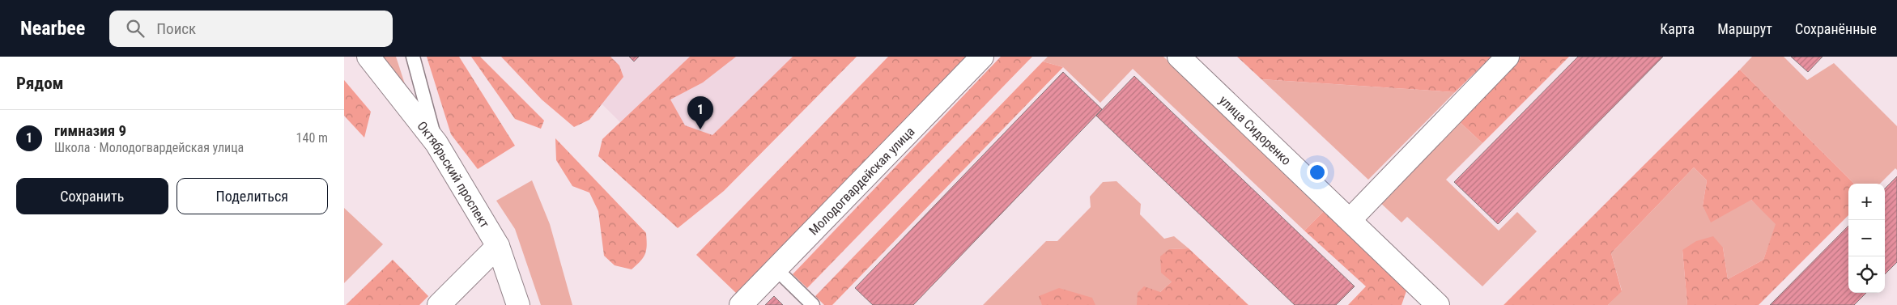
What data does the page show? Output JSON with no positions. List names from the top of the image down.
{
  "streets": {
    "street": ["улица Сидоренко", "Октябрьский проспект", "Молодогвардейская улица"]
  },
  "page": {
    "header": "Nearbee",
    "search": "Поиск",
    "nav": ["Карта", "Маршрут", "Сохранённые"],
    "heading": "Рядом",
    "pins": "1",
    "list": [
      {
        "mark": "1",
        "name": "гимназия 9",
        "note": "Школа · Молодогвардейская улица",
        "value": "140 m"
      }
    ],
    "buttons": ["Сохранить", "Поделиться"],
    "map_buttons": ["+", "−"]
  }
}
